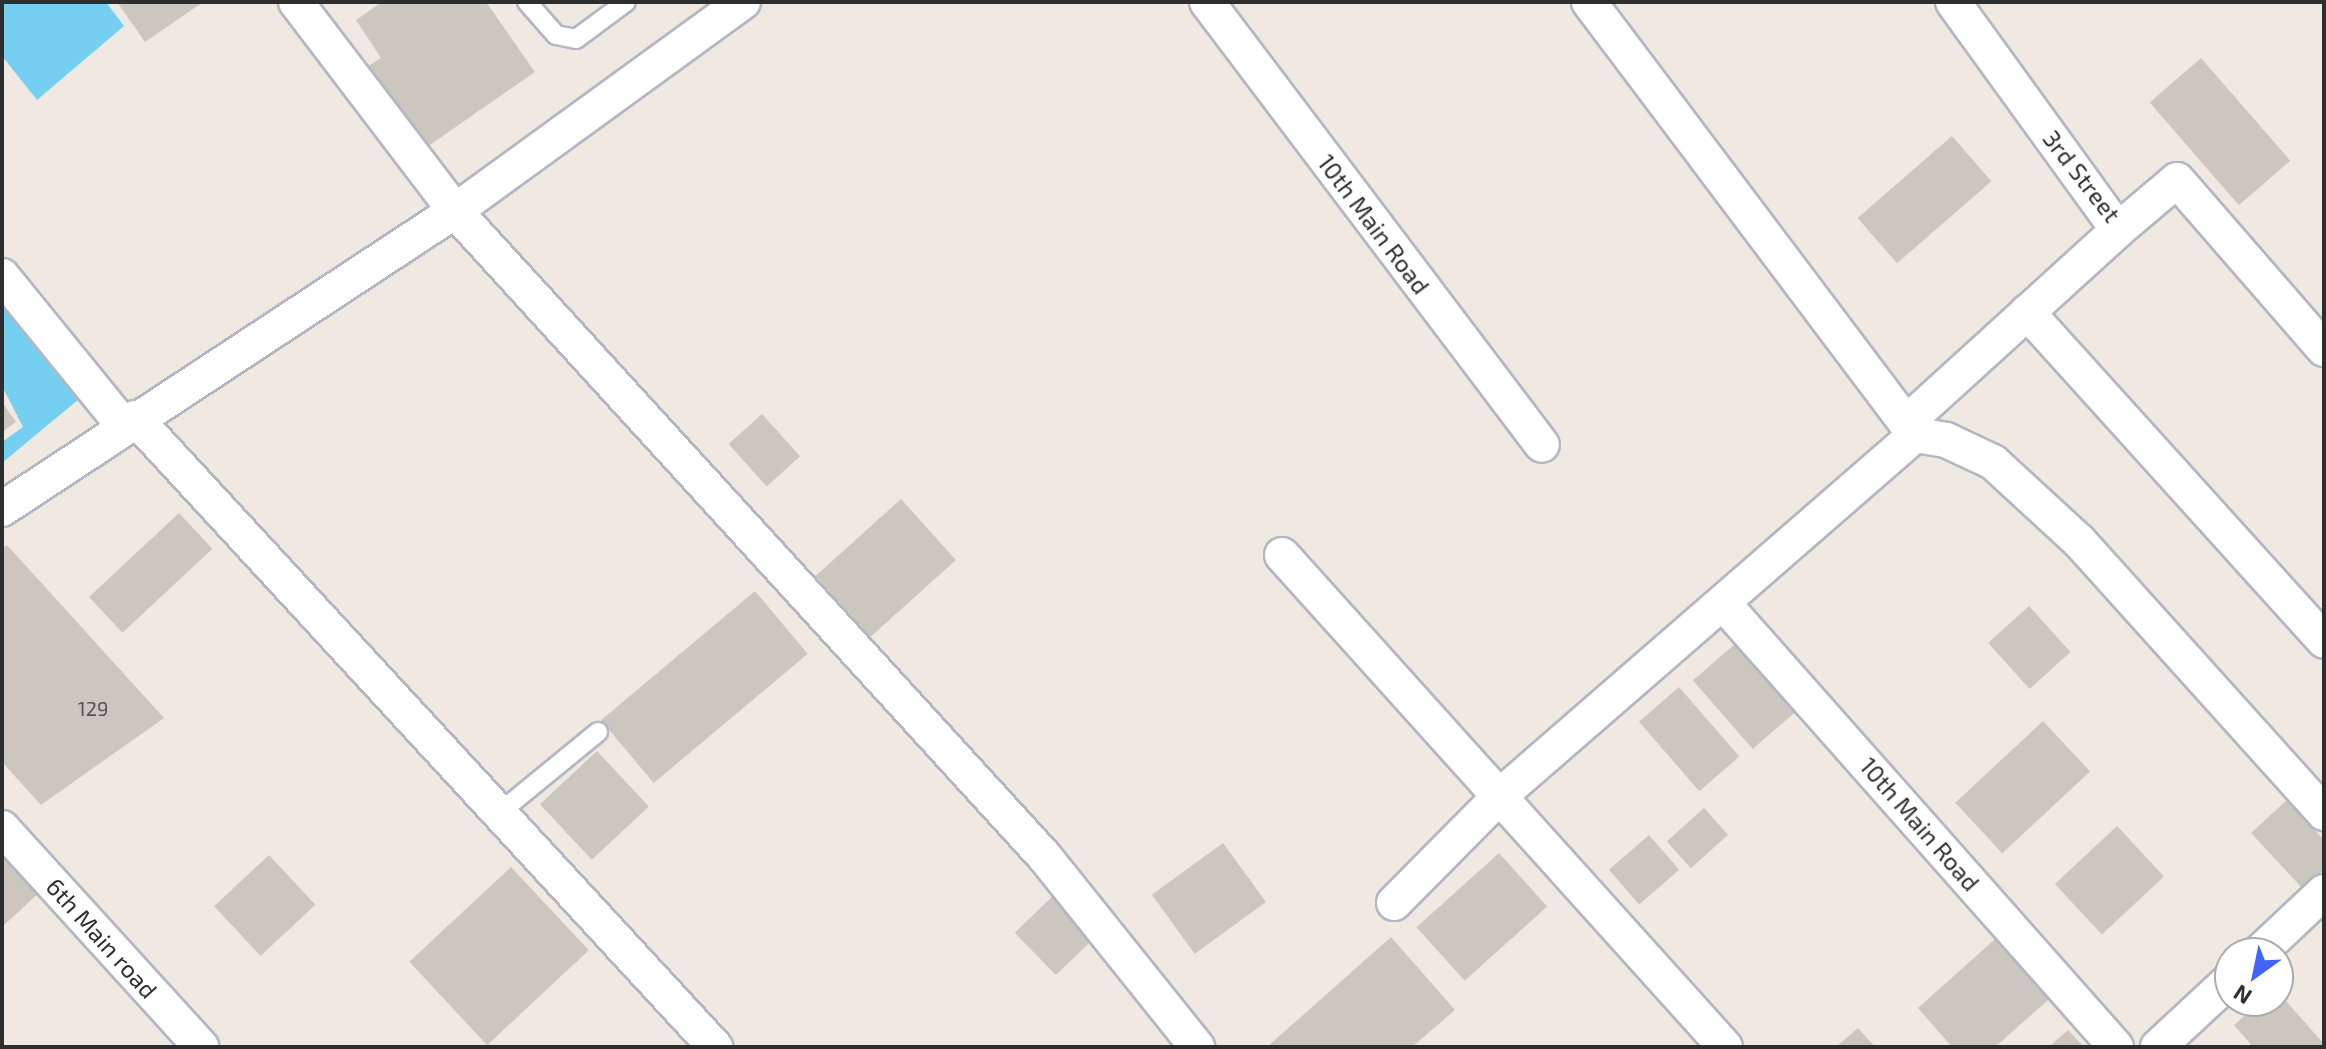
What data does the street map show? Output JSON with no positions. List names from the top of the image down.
{
  "streets": {
    "street": ["3rd Street", "10th Main Road", "6th Main road"]
  },
  "house_numbers": ["129"],
  "north": "bottom left"
}
